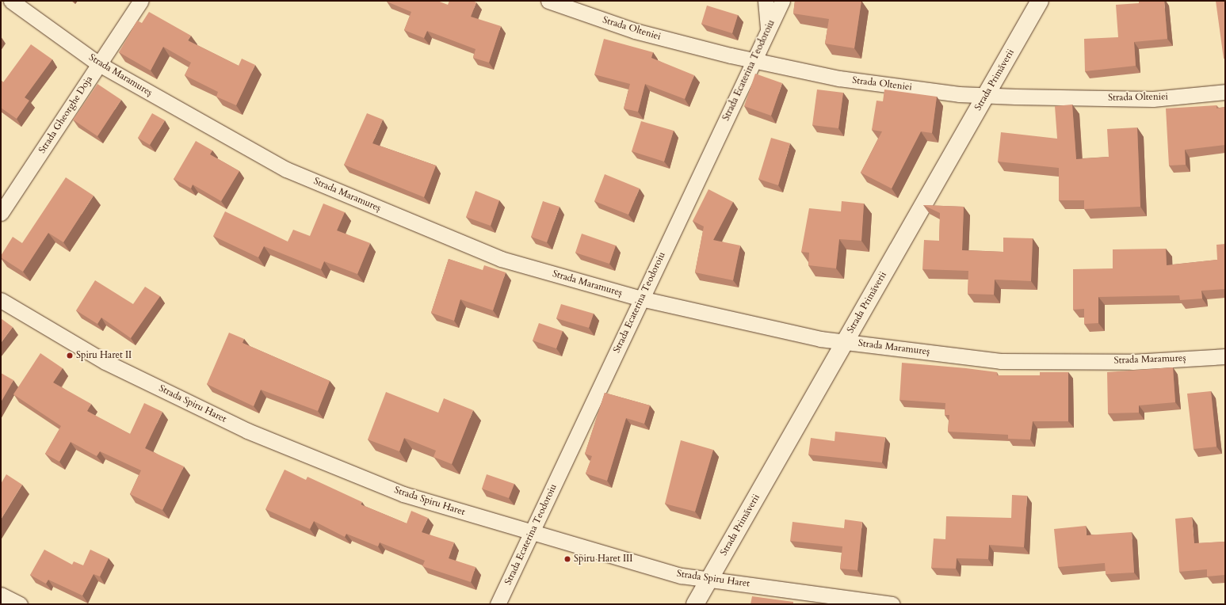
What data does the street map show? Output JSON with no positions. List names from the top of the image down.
{
  "streets": {
    "main road": ["Strada Primăverii"],
    "street": [
      "Strada Olteniei",
      "Strada Ecaterina Teodoroiu",
      "Strada Maramureș",
      "Strada Gheorghe Doja",
      "Strada Spiru Haret"
    ]
  },
  "crossings": [
    ["Strada Olteniei", "Strada Ecaterina Teodoroiu"],
    ["Strada Olteniei", "Strada Primăverii"],
    ["Strada Ecaterina Teodoroiu", "Strada Maramureș"],
    ["Strada Ecaterina Teodoroiu", "Strada Spiru Haret"],
    ["Strada Maramureș", "Strada Primăverii"],
    ["Strada Maramureș", "Strada Gheorghe Doja"],
    ["Strada Primăverii", "Strada Spiru Haret"]
  ],
  "places": ["Spiru Haret II", "Spiru Haret III"]
}
